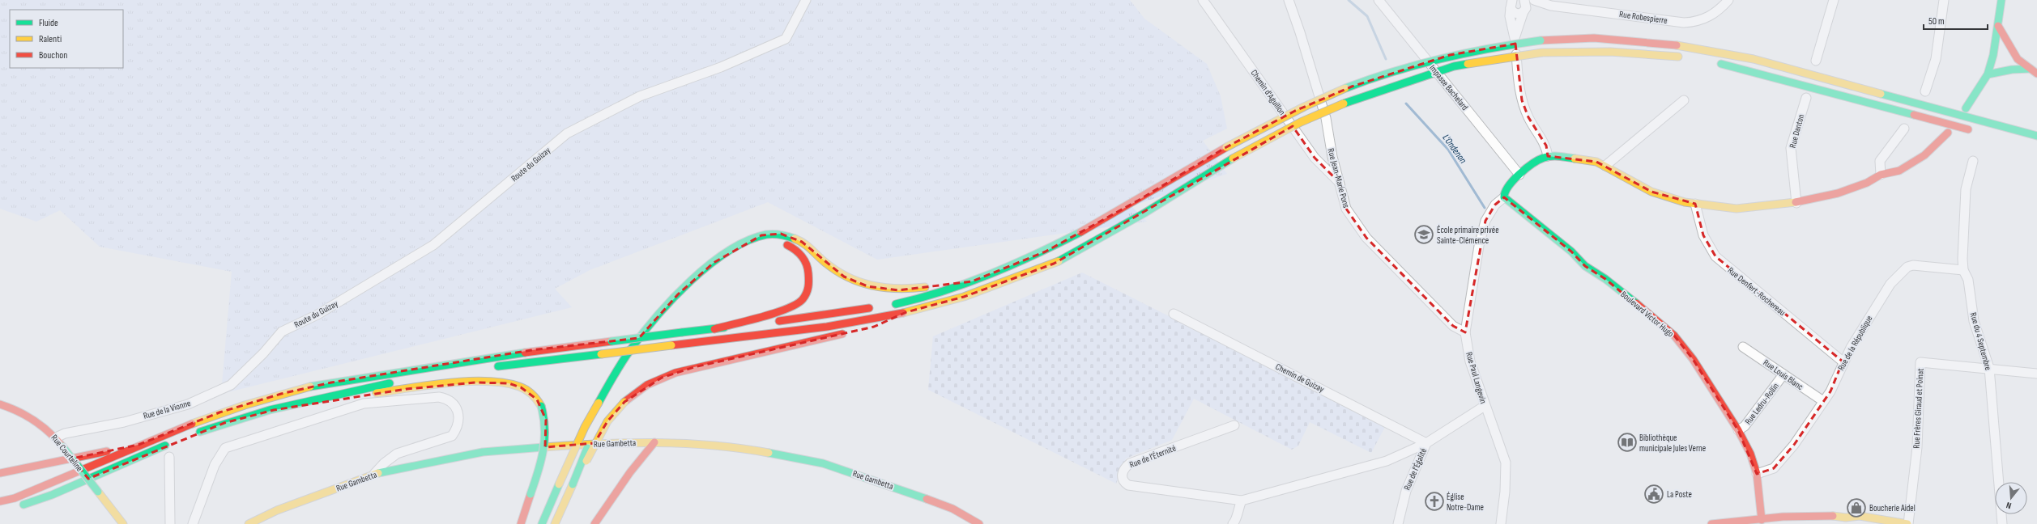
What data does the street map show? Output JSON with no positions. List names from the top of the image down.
{
  "streets": {
    "main road": ["Boulevard Victor Hugo", "Rue Gambetta", "Rue Courteline"],
    "street": [
      "Rue Robespierre",
      "Impasse Bachelard",
      "Chemin d'Aguillon",
      "Rue Danton",
      "Route du Guizay",
      "Rue Jean-Marie Pons",
      "Rue Denfert-Rochereau",
      "Rue du 4 Septembre",
      "Rue de la République",
      "Rue Louis Blanc",
      "Chemin de Guizay",
      "Rue Paul Langevin",
      "Rue Ledru-Rollin",
      "Rue Frères Giraud et Poinat",
      "Rue de la Vionne",
      "Rue de l'Éternité",
      "Rue de l'Égalité"
    ]
  },
  "crossings": [
    ["Chemin d'Aguillon", "Rue Jean-Marie Pons"],
    ["Route du Guizay", "Rue de la Vionne"],
    ["Rue Jean-Marie Pons", "Rue Paul Langevin"],
    ["Rue Denfert-Rochereau", "Rue de la République"],
    ["Boulevard Victor Hugo", "Rue de la République"],
    ["Boulevard Victor Hugo", "Rue Paul Langevin"],
    ["Boulevard Victor Hugo", "Rue Ledru-Rollin"],
    ["Rue du 4 Septembre", "Rue de la République"],
    ["Rue du 4 Septembre", "Rue Frères Giraud et Poinat"],
    ["Rue de la République", "Rue Louis Blanc"],
    ["Rue Louis Blanc", "Rue Ledru-Rollin"],
    ["Chemin de Guizay", "Rue de l'Éternité"],
    ["Chemin de Guizay", "Rue de l'Égalité"],
    ["Rue Paul Langevin", "Rue de l'Égalité"],
    ["Rue de la Vionne", "Rue Courteline"],
    ["Rue de l'Éternité", "Rue de l'Égalité"]
  ],
  "water": ["L'Ondenon"],
  "places": {
    "school or university": ["École primaire privée Sainte-Clémence"],
    "library": ["Bibliothèque municipale Jules Verne"],
    "public building": ["La Poste"],
    "church": ["Église Notre-Dame"],
    "shop": ["Boucherie Aidel"]
  },
  "legend": ["Fluide", "Ralenti", "Bouchon"],
  "scale_bar": "50 m",
  "north": "bottom"
}
